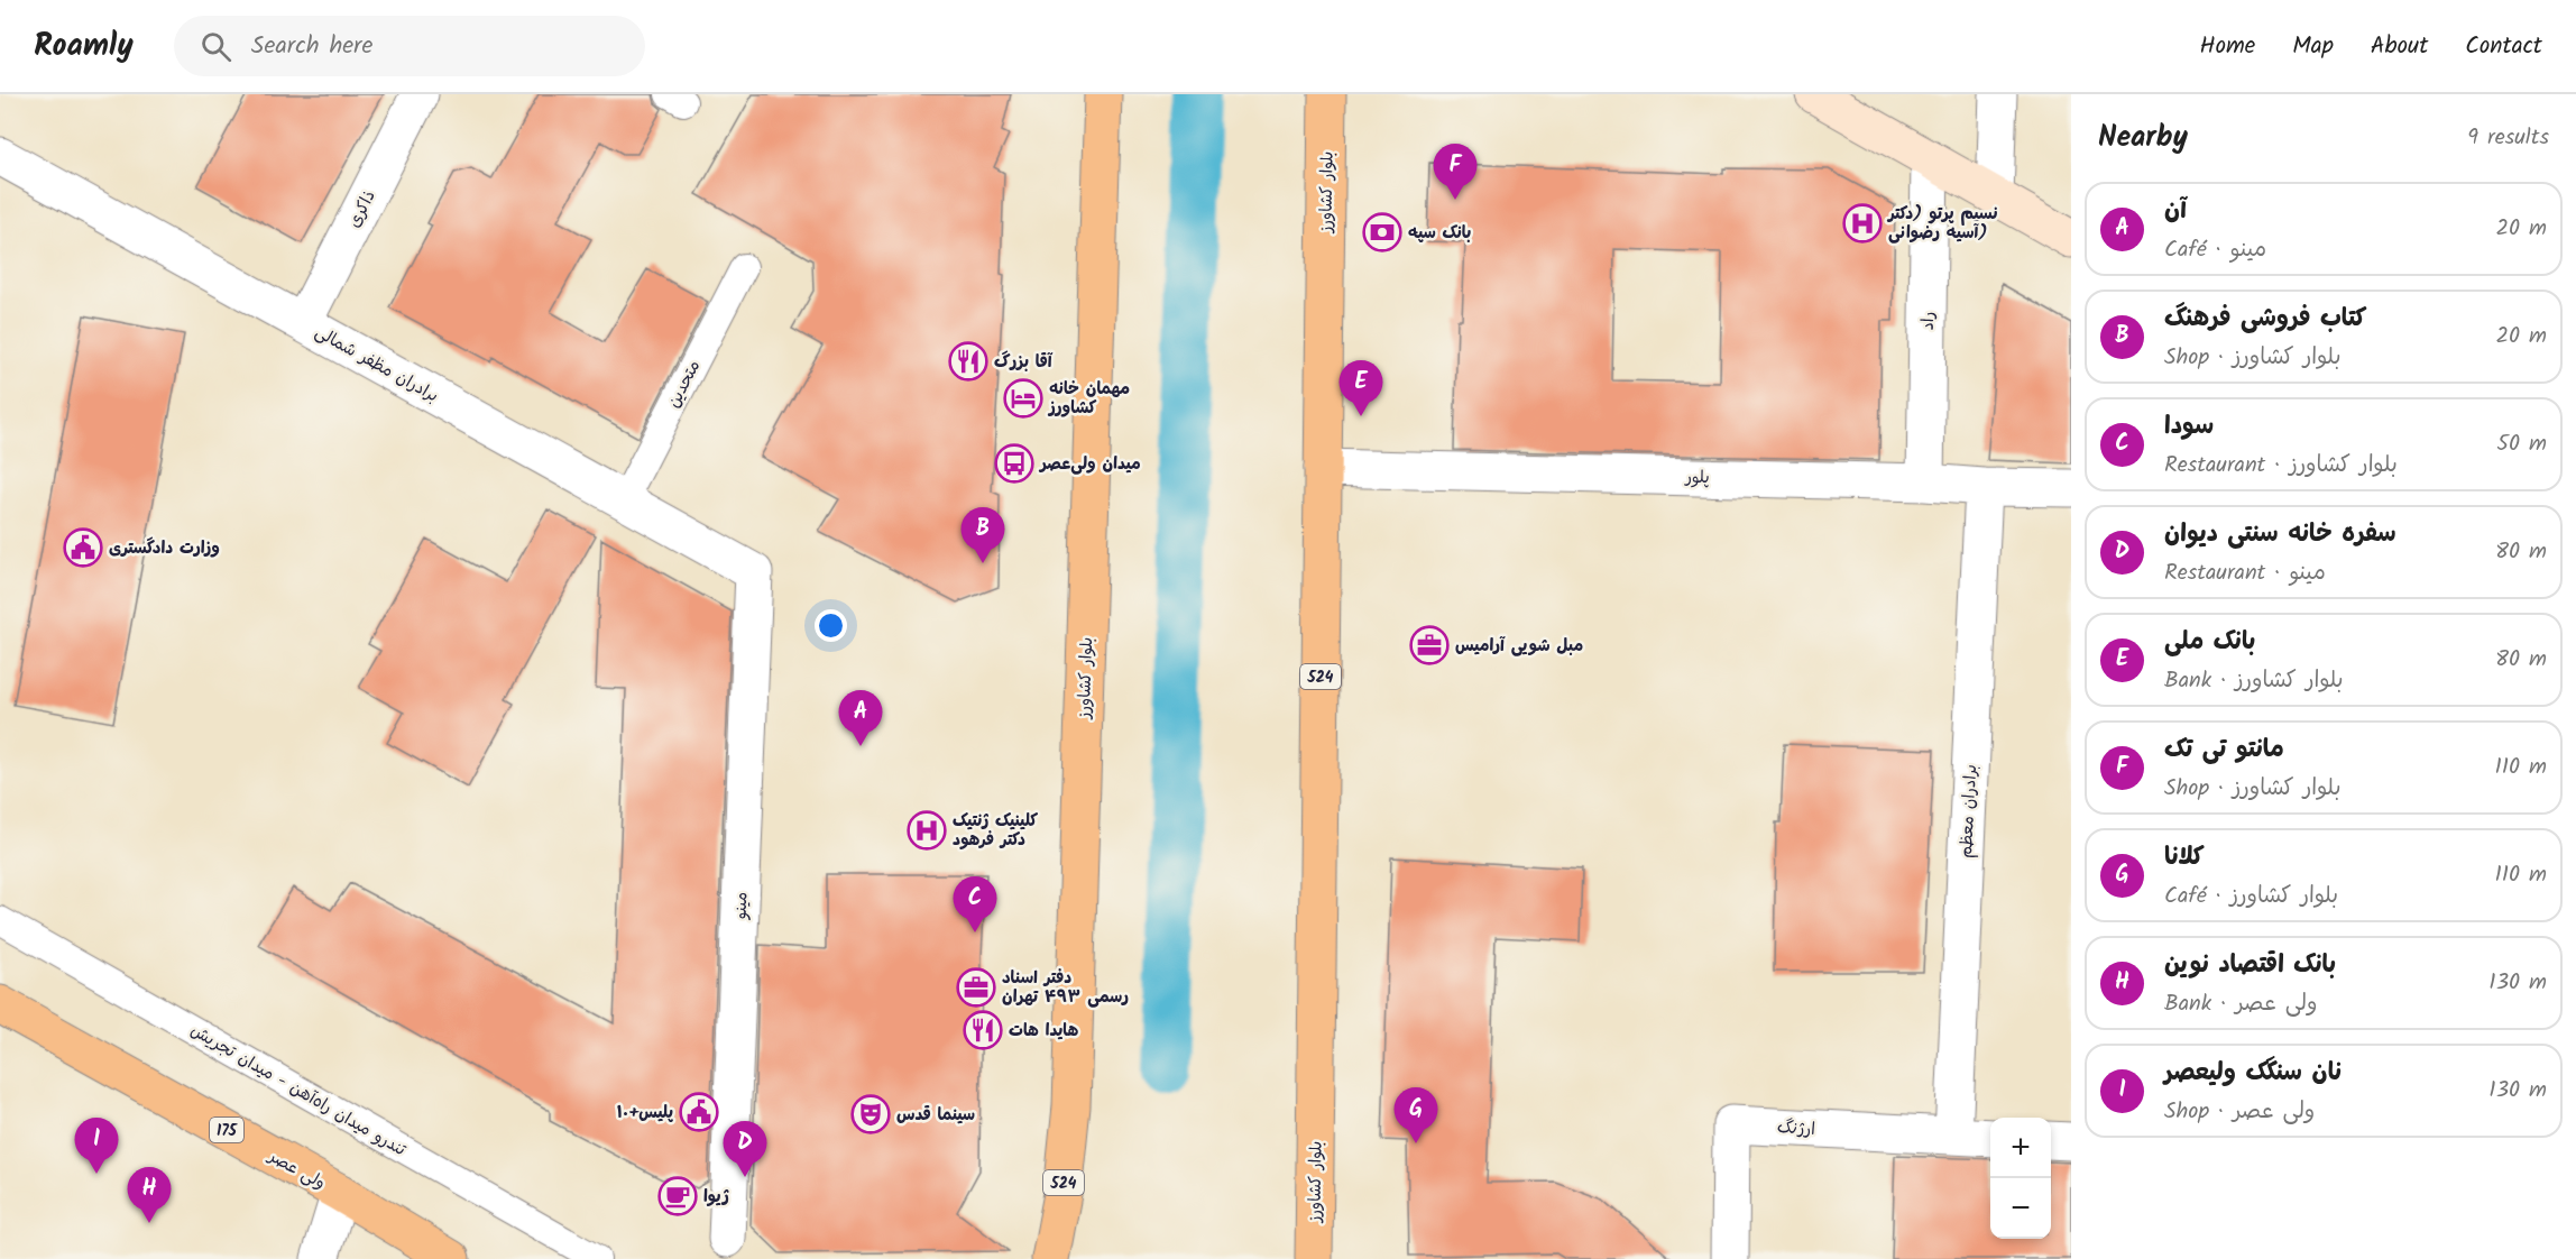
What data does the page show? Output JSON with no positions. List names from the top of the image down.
{
  "streets": {
    "main road": [
      "بلوار کشاورز",
      "524",
      "175",
      "ولی عصر"
    ],
    "street": [
      "ذاکری",
      "راد",
      "برادران مظفر شمالی",
      "پلور",
      "برادران معظم",
      "مینو",
      "ارژنگ"
    ],
    "lane": ["متحدین", "تندرو میدان راه‌آهن - میدان تجریش"]
  },
  "crossings": [
    ["بلوار کشاورز", "پلور"],
    ["ذاکری", "برادران مظفر شمالی"],
    ["راد", "پلور"],
    ["برادران مظفر شمالی", "متحدین"],
    ["برادران مظفر شمالی", "مینو"],
    ["پلور", "برادران معظم"],
    ["برادران معظم", "ارژنگ"]
  ],
  "places": {
    "hospital": ["نسیم پرتو (دکتر آسیه رضوانی)", "کلینیک ژنتیک دکتر فرهود"],
    "bank": ["بانک سپه"],
    "restaurant": ["آقا بزرگ", "هایدا هات"],
    "hotel": ["مهمان خانه كشاورز"],
    "bus stop": ["میدان ولی‌عصر"],
    "public building": ["وزارت دادگستری", "پلیس+۱۰"],
    "office": ["مبل شویی آرامیس", "دفتر اسناد رسمی ۴۹۳ تهران"],
    "theatre": ["سینما قدس"],
    "cafe": ["ژیوا"]
  },
  "page": {
    "header": "Roamly",
    "search": "Search here",
    "nav": [
      "Home",
      "Map",
      "About",
      "Contact"
    ],
    "heading": ["Nearby", "9 results"],
    "pins": [
      "F",
      "E",
      "B",
      "A",
      "C",
      "G",
      "I",
      "D",
      "H"
    ],
    "list": [
      {
        "mark": "A",
        "name": "آن",
        "note": "Café · مینو",
        "value": "20 m"
      },
      {
        "mark": "B",
        "name": "کتاب فروشی فرهنگ",
        "note": "Shop · بلوار کشاورز",
        "value": "20 m"
      },
      {
        "mark": "C",
        "name": "سودا",
        "note": "Restaurant · بلوار کشاورز",
        "value": "50 m"
      },
      {
        "mark": "D",
        "name": "سفره خانه سنتی دیوان",
        "note": "Restaurant · مینو",
        "value": "80 m"
      },
      {
        "mark": "E",
        "name": "بانک ملی",
        "note": "Bank · بلوار کشاورز",
        "value": "80 m"
      },
      {
        "mark": "F",
        "name": "مانتو تی تک",
        "note": "Shop · بلوار کشاورز",
        "value": "110 m"
      },
      {
        "mark": "G",
        "name": "کلانا",
        "note": "Café · بلوار کشاورز",
        "value": "110 m"
      },
      {
        "mark": "H",
        "name": "بانک اقتصاد نوین",
        "note": "Bank · ولی عصر",
        "value": "130 m"
      },
      {
        "mark": "I",
        "name": "نان سنگک ولیعصر",
        "note": "Shop · ولی عصر",
        "value": "130 m"
      }
    ],
    "map_buttons": ["+", "−"]
  }
}
